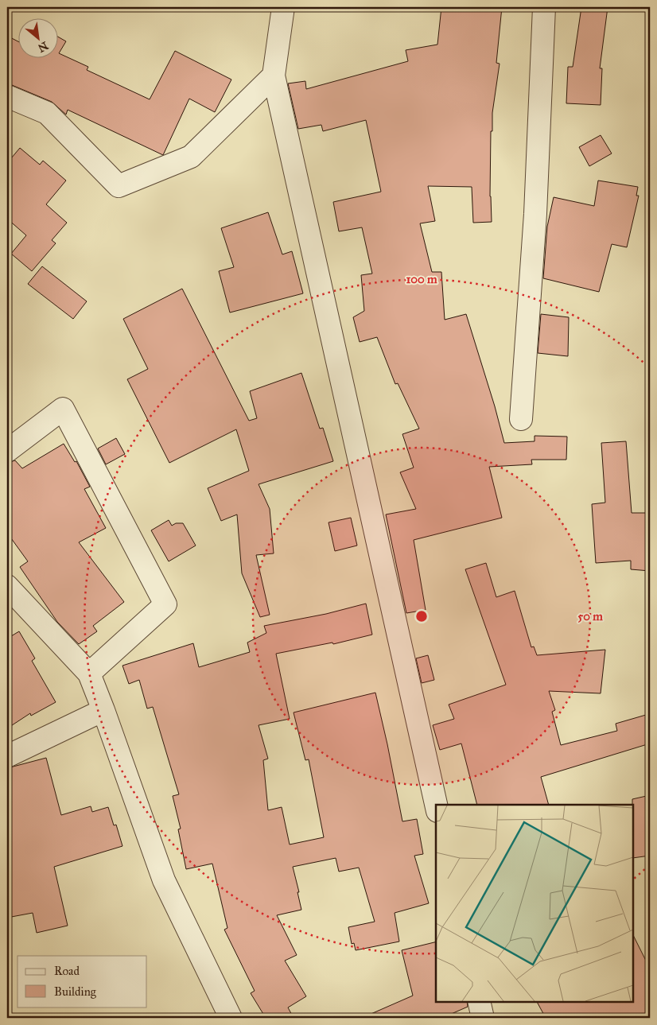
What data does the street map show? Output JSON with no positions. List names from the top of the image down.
{
  "legend": ["Road", "Building"],
  "north": "bottom right",
  "rings": ["100 m", "50 m"]
}
